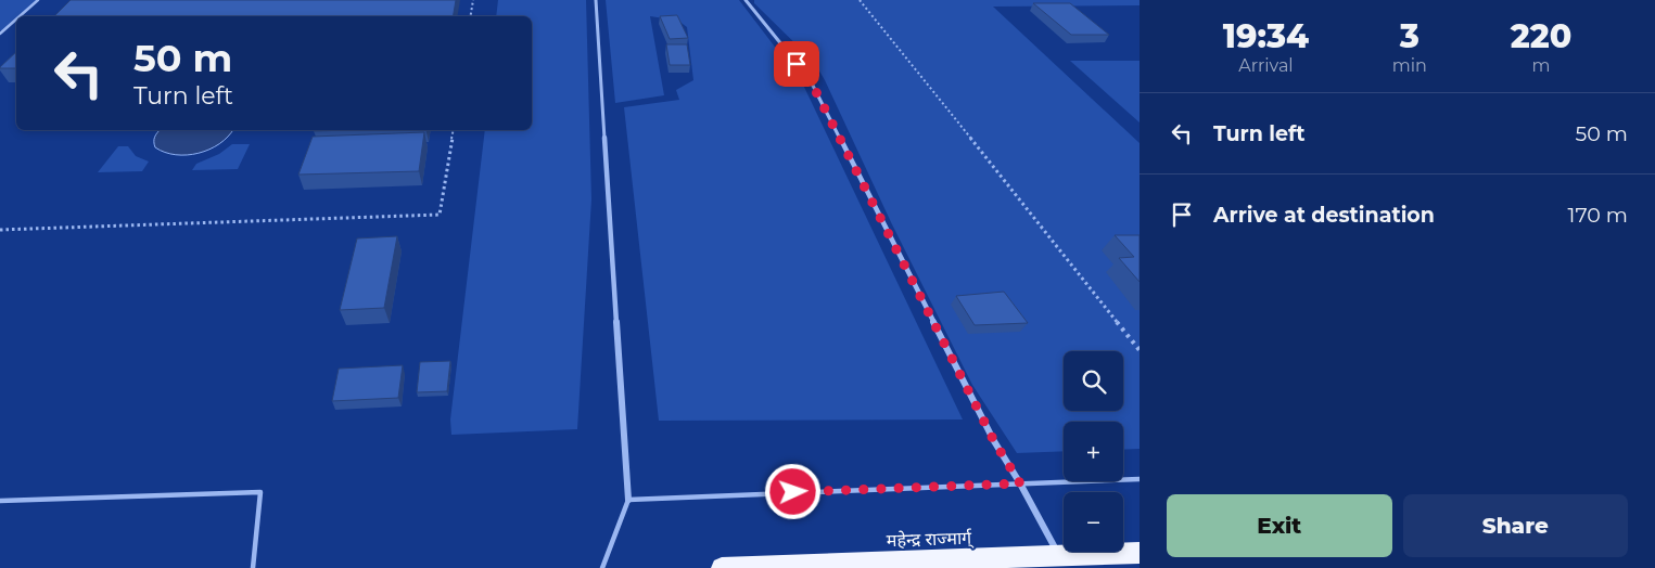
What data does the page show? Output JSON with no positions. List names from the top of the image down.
{
  "streets": {
    "highway": ["महेन्द्र राज्मार्ग्"]
  },
  "page": {
    "eta": [
      "19:34",
      "Arrival",
      "3",
      "min",
      "220",
      "m"
    ],
    "turn": ["50 m", "Turn left"],
    "list": [
      {
        "name": "Turn left",
        "value": "50 m"
      },
      {
        "name": "Arrive at destination",
        "value": "170 m"
      }
    ],
    "map_buttons": ["+", "−"],
    "buttons": ["Exit", "Share"]
  }
}
